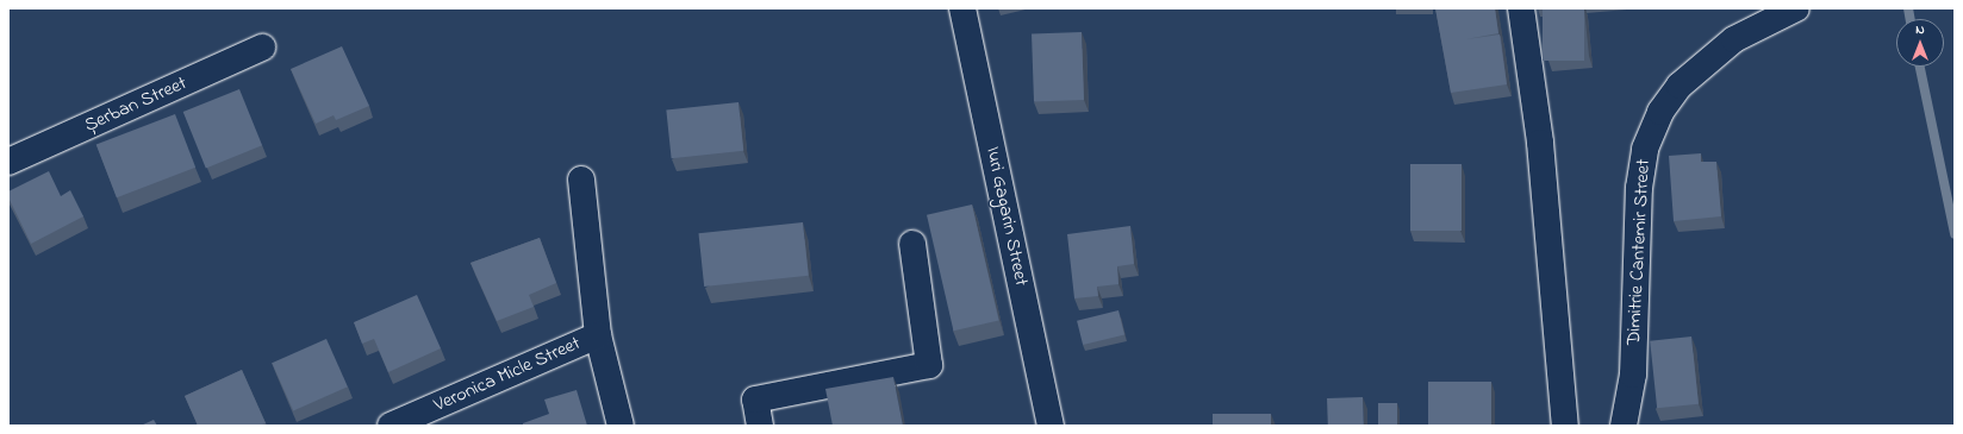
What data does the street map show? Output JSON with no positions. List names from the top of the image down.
{
  "streets": {
    "street": [
      "Șerban Street",
      "Iuri Gagarin Street",
      "Dimitrie Cantemir Street",
      "Veronica Micle Street"
    ]
  },
  "north": "top"
}
